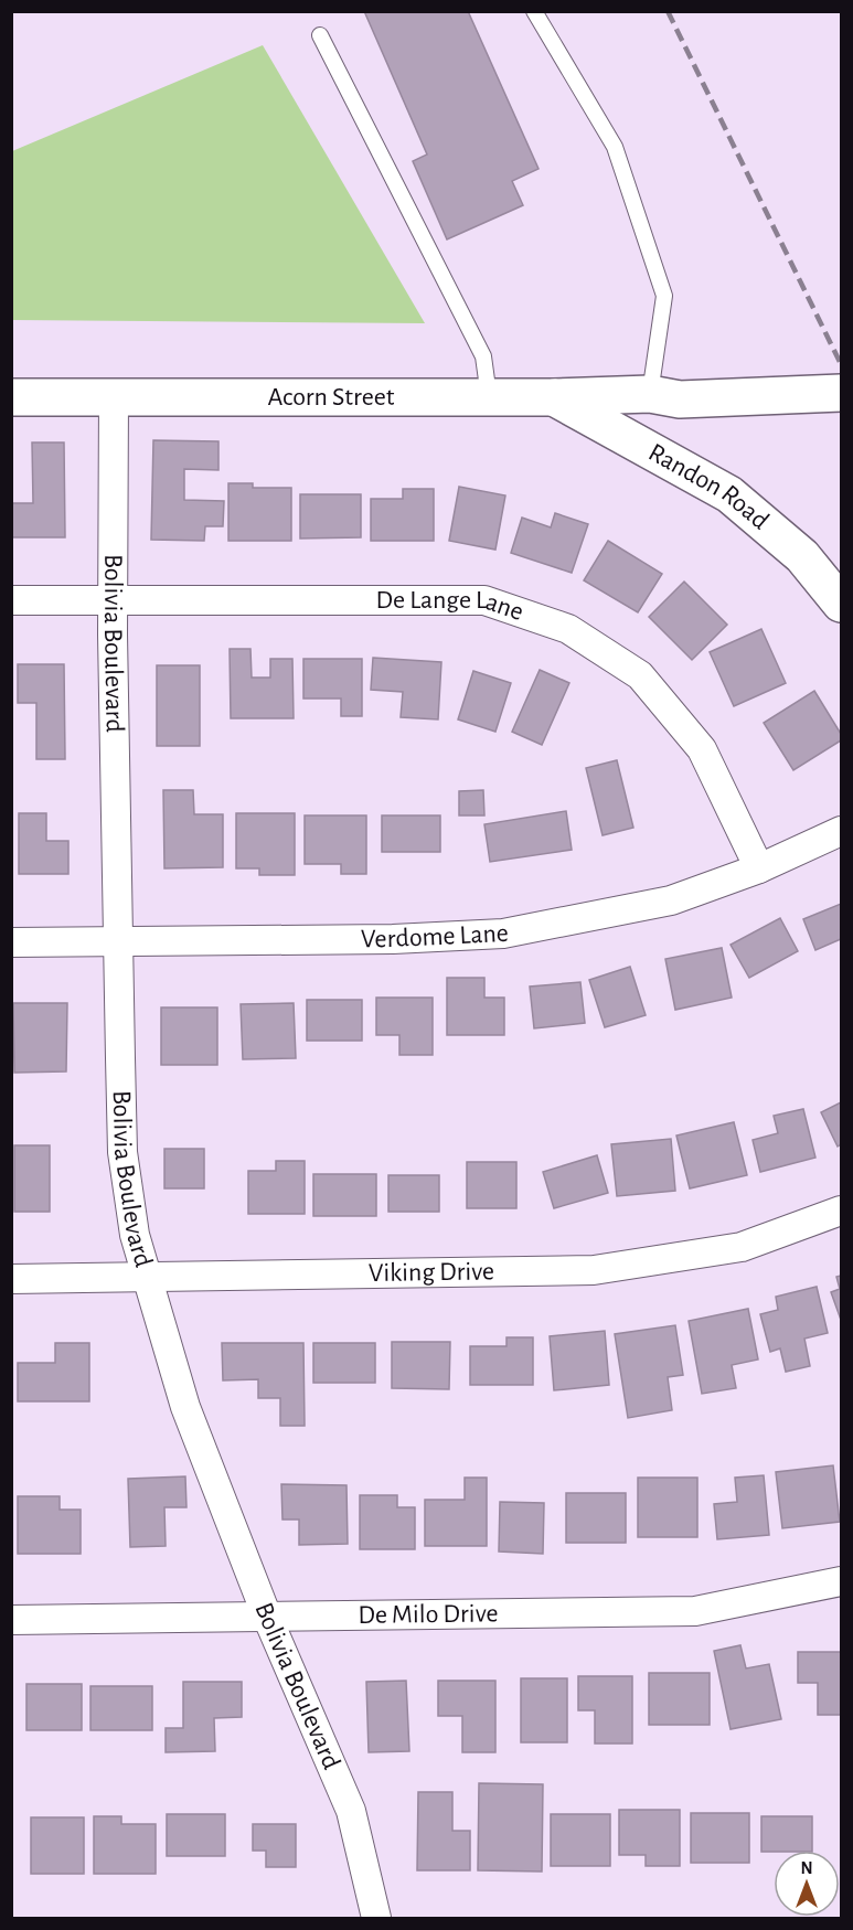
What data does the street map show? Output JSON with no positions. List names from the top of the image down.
{
  "streets": {
    "street": [
      "Acorn Street",
      "Randon Road",
      "De Lange Lane",
      "Bolivia Boulevard",
      "Verdome Lane",
      "Viking Drive",
      "De Milo Drive"
    ]
  },
  "crossings": [
    ["Acorn Street", "Randon Road"],
    ["Acorn Street", "Bolivia Boulevard"],
    ["De Lange Lane", "Bolivia Boulevard"],
    ["De Lange Lane", "Verdome Lane"],
    ["Bolivia Boulevard", "Verdome Lane"],
    ["Bolivia Boulevard", "Viking Drive"],
    ["Bolivia Boulevard", "De Milo Drive"]
  ],
  "north": "top"
}
